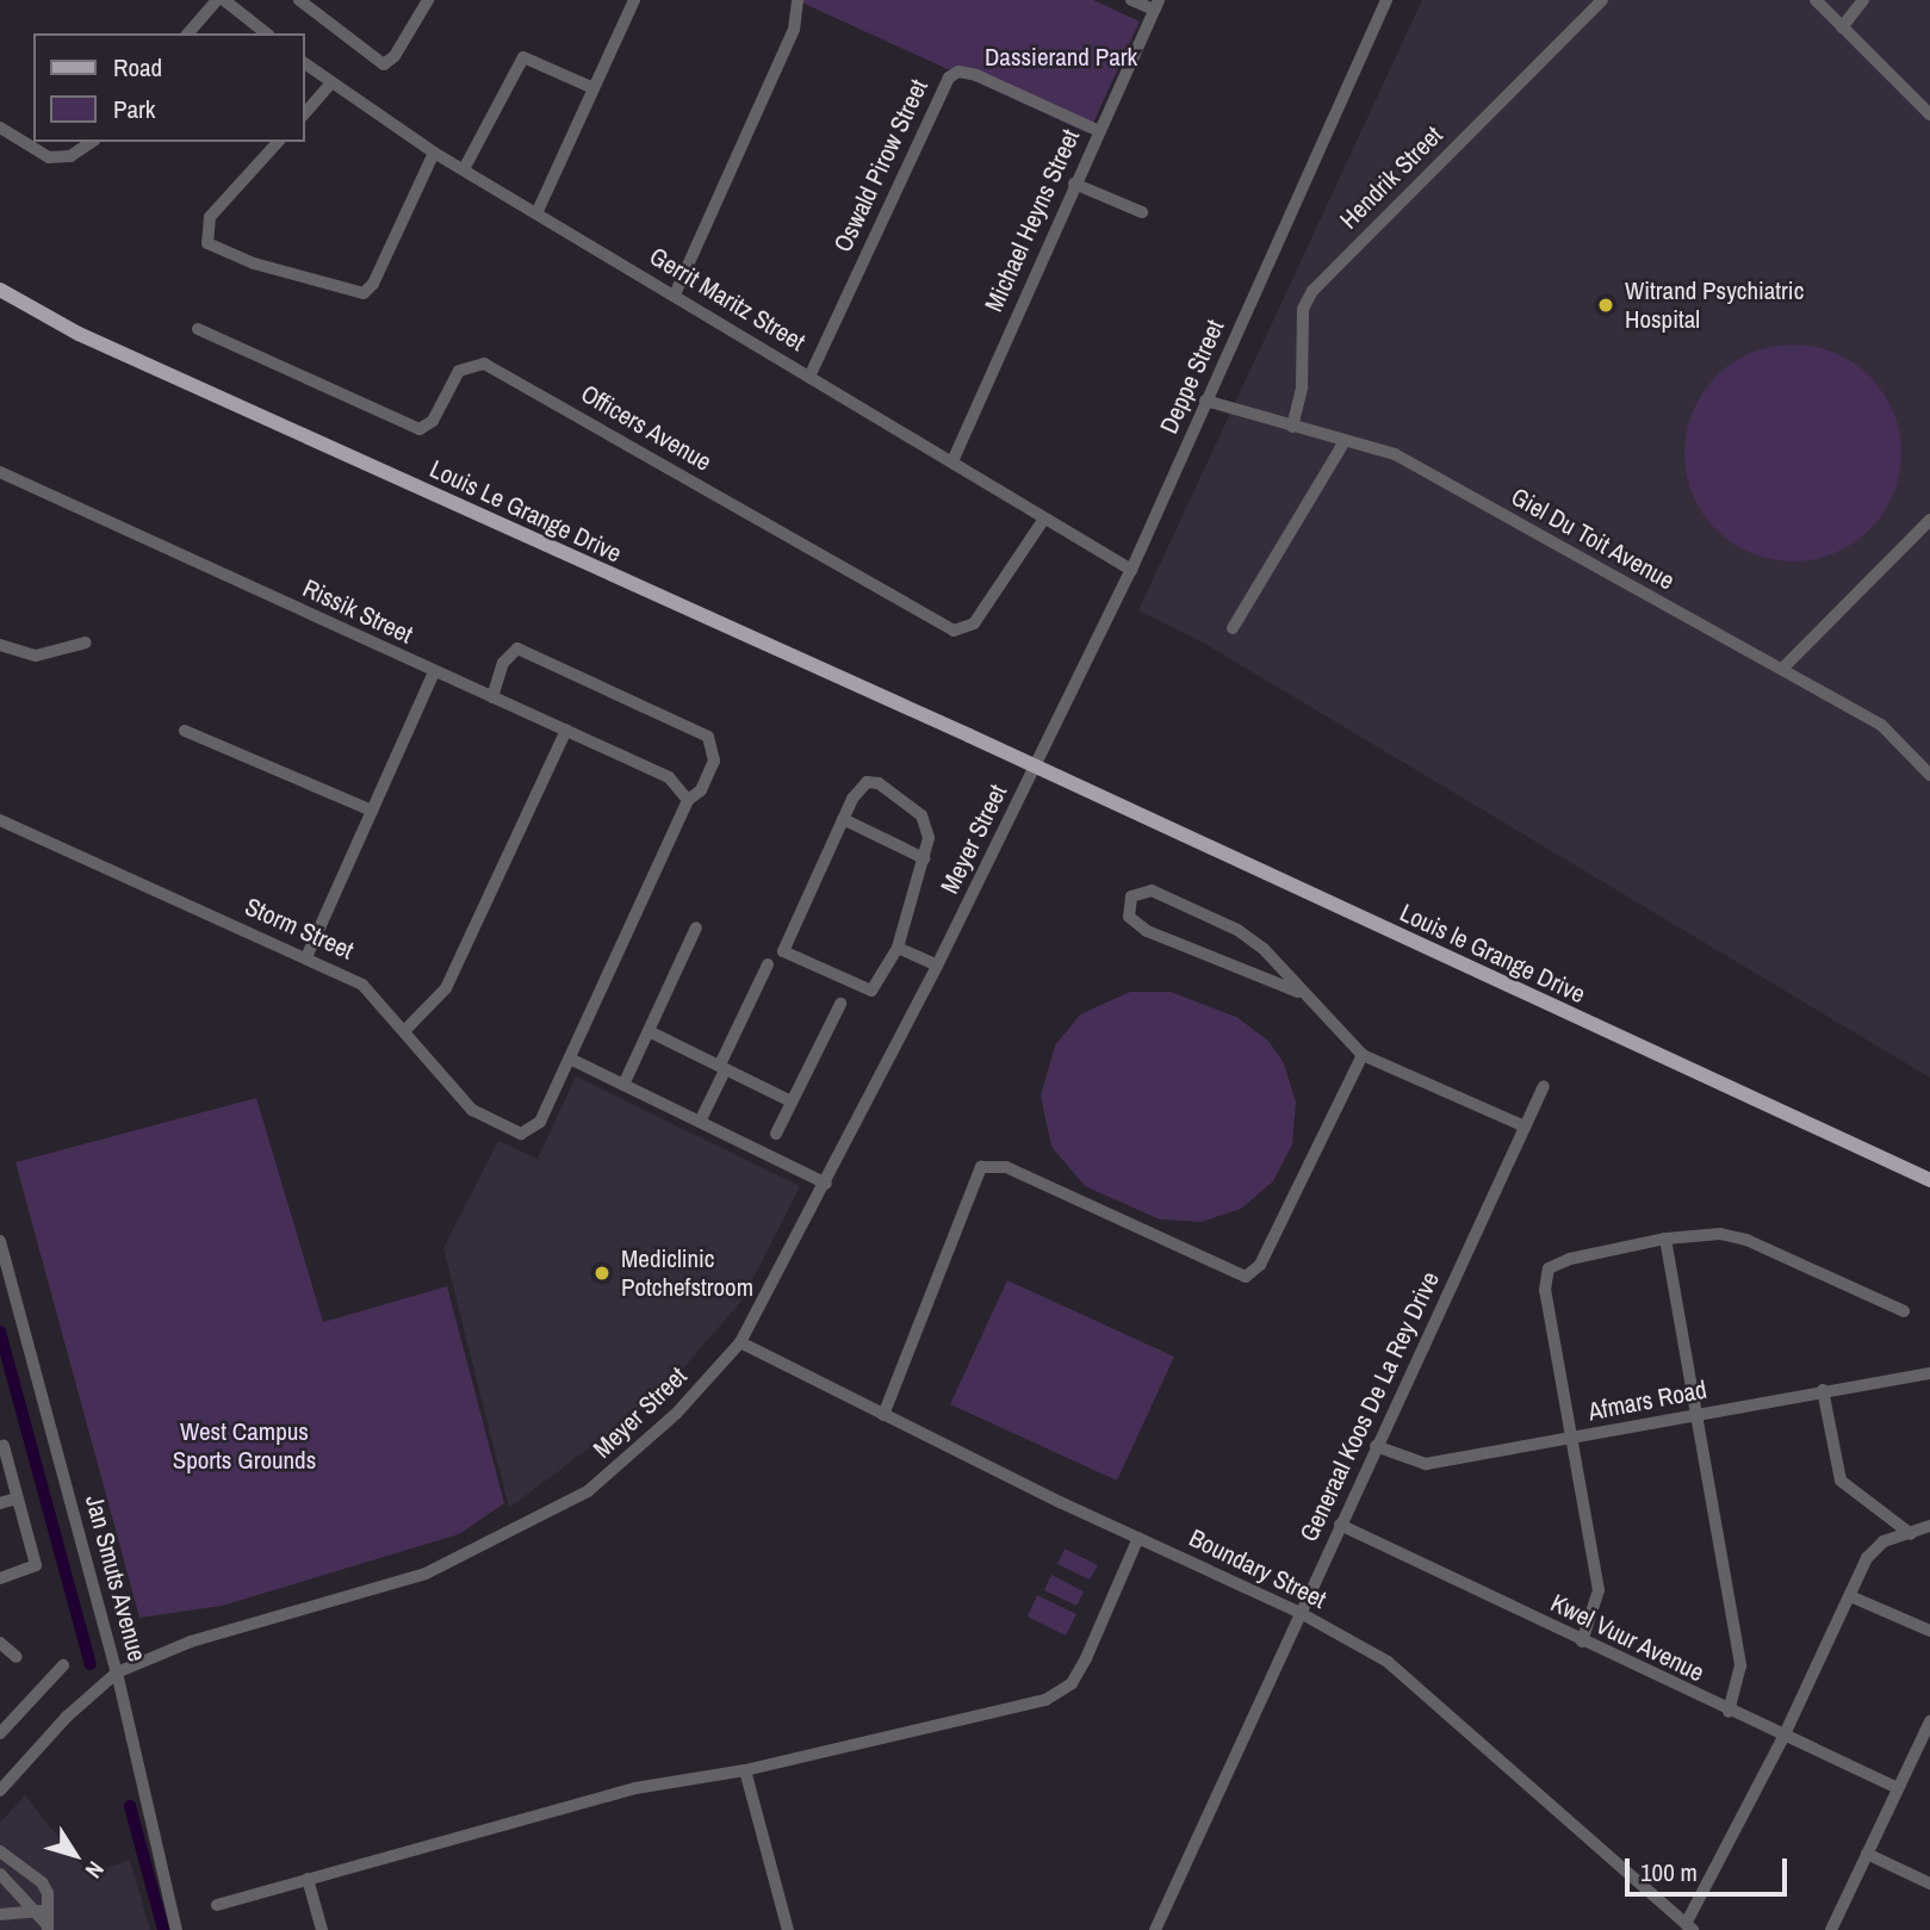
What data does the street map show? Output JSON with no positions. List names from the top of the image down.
{
  "streets": {
    "main road": ["Louis Le Grange Drive", "Louis le Grange Drive"],
    "street": [
      "Oswald Pirow Street",
      "Hendrik Street",
      "Michael Heyns Street",
      "Gerrit Maritz Street",
      "Deppe Street",
      "Officers Avenue",
      "Giel Du Toit Avenue",
      "Rissik Street",
      "Meyer Street",
      "Storm Street",
      "Afmars Road",
      "Generaal Koos De La Rey Drive",
      "Boundary Street",
      "Jan Smuts Avenue",
      "Kwel Vuur Avenue"
    ]
  },
  "crossings": [
    ["Oswald Pirow Street", "Michael Heyns Street"],
    ["Oswald Pirow Street", "Gerrit Maritz Street"],
    ["Hendrik Street", "Giel Du Toit Avenue"],
    ["Michael Heyns Street", "Gerrit Maritz Street"],
    ["Gerrit Maritz Street", "Deppe Street"],
    ["Gerrit Maritz Street", "Officers Avenue"],
    ["Deppe Street", "Louis Le Grange Drive"],
    ["Deppe Street", "Giel Du Toit Avenue"],
    ["Deppe Street", "Meyer Street"],
    ["Deppe Street", "Louis le Grange Drive"],
    ["Louis Le Grange Drive", "Meyer Street"],
    ["Louis Le Grange Drive", "Louis le Grange Drive"],
    ["Meyer Street", "Louis le Grange Drive"],
    ["Meyer Street", "Boundary Street"],
    ["Meyer Street", "Jan Smuts Avenue"],
    ["Afmars Road", "Generaal Koos De La Rey Drive"],
    ["Generaal Koos De La Rey Drive", "Boundary Street"],
    ["Generaal Koos De La Rey Drive", "Kwel Vuur Avenue"]
  ],
  "parks": ["Dassierand Park", "West Campus Sports Grounds"],
  "places": ["Witrand Psychiatric Hospital", "Mediclinic Potchefstroom"],
  "legend": ["Road", "Park"],
  "scale_bar": "100 m",
  "north": "bottom right"
}
